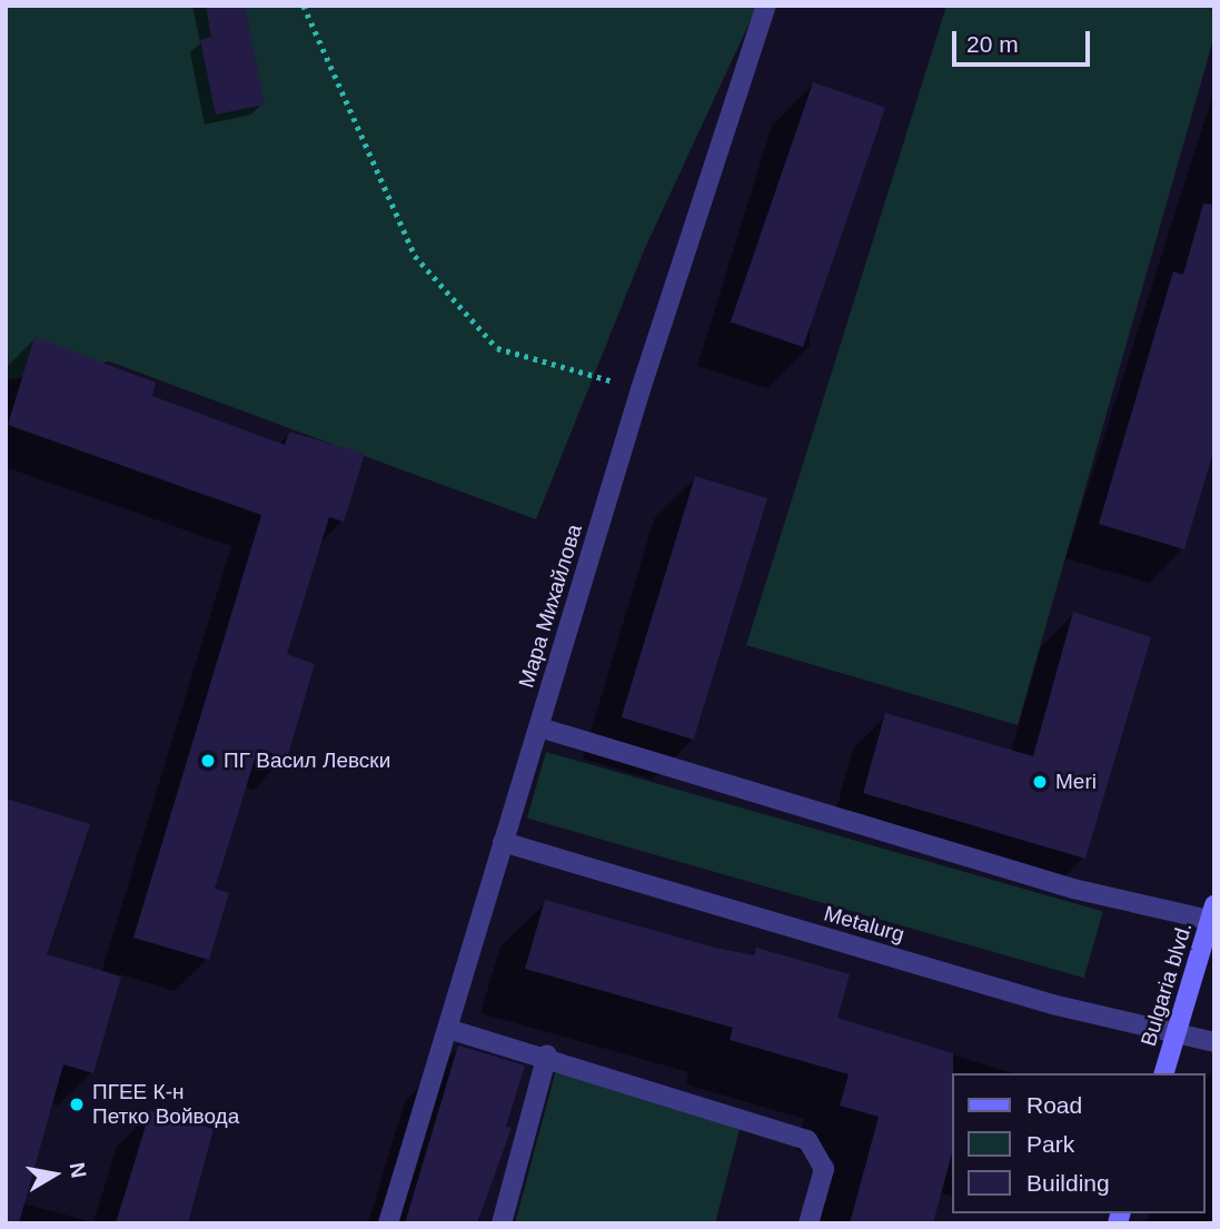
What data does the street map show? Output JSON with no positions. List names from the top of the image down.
{
  "streets": {
    "main road": ["Bulgaria blvd."],
    "street": ["Мара Михайлова", "Metalurg"]
  },
  "crossings": [
    ["Мара Михайлова", "Metalurg"],
    ["Metalurg", "Bulgaria blvd."]
  ],
  "places": ["ПГ Васил Левски", "Meri", "ПГЕЕ К-н Петко Войвода"],
  "legend": ["Road", "Park", "Building"],
  "scale_bar": "20 m",
  "north": "right"
}
